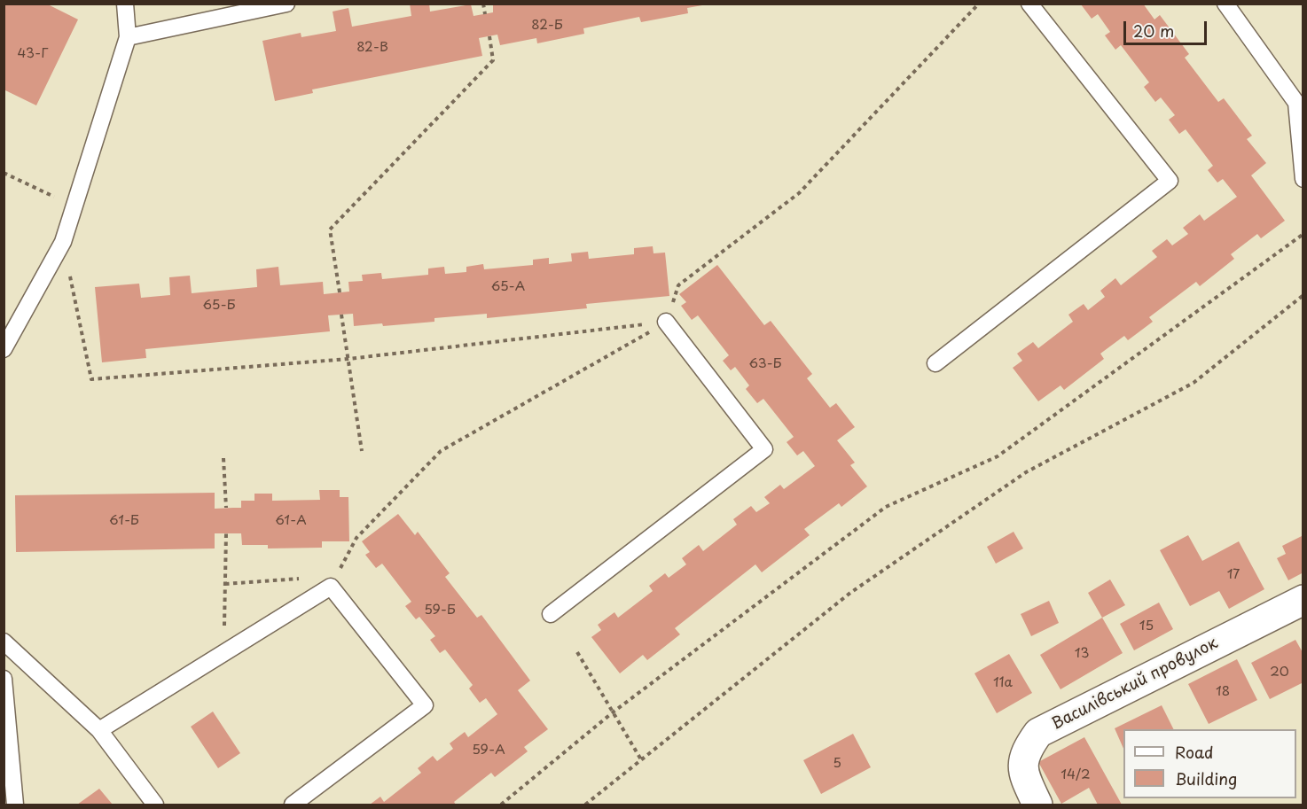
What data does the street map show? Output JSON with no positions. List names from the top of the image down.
{
  "streets": {
    "street": ["Василівський провулок"]
  },
  "house_numbers": [
    "82-Б",
    "82-В",
    "43-Г",
    "65-А",
    "65-Б",
    "63-Б",
    "61-Б",
    "61-А",
    "17",
    "59-Б",
    "15",
    "13",
    "20",
    "11а",
    "18",
    "59-А",
    "5",
    "14/2"
  ],
  "legend": ["Road", "Building"],
  "scale_bar": "20 m"
}
